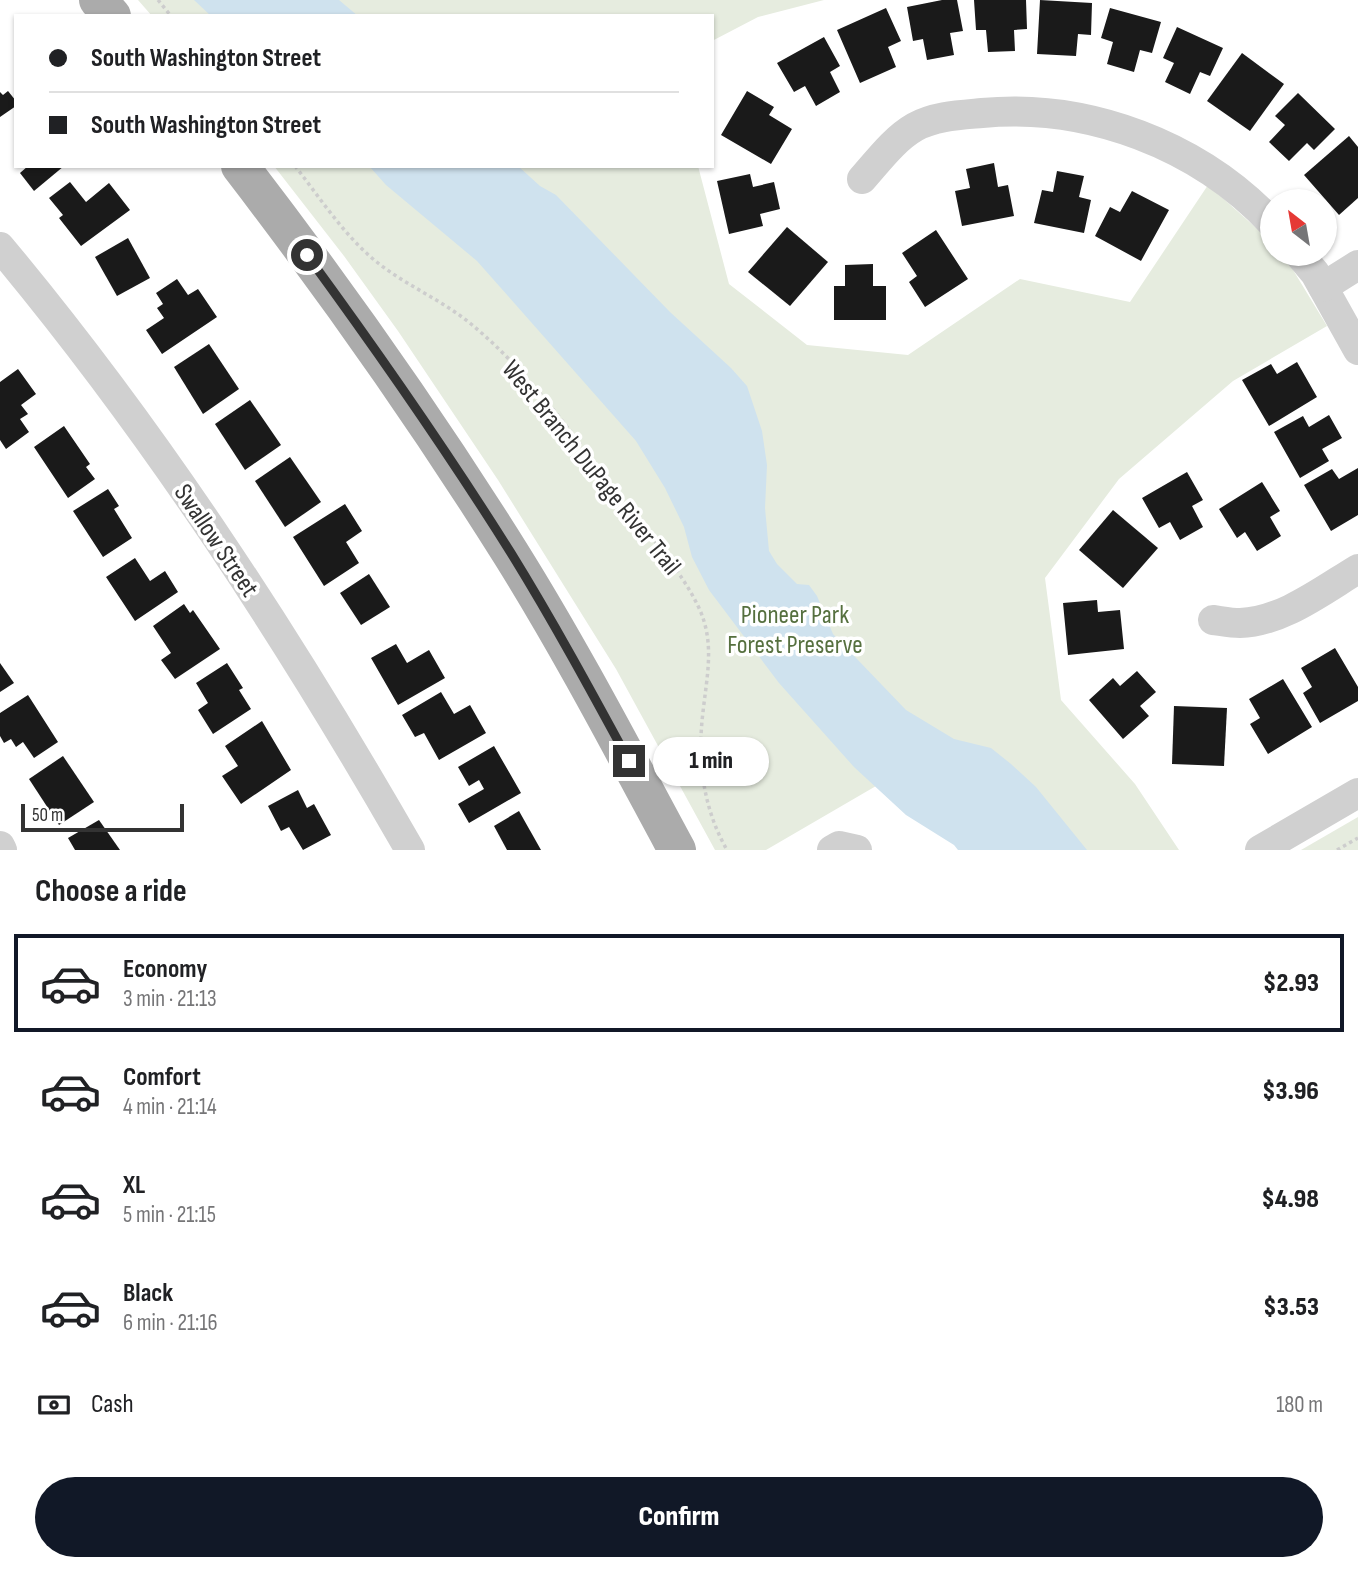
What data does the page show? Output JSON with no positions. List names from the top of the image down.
{
  "streets": {
    "street": ["Swallow Street"],
    "path": ["West Branch DuPage River Trail"]
  },
  "parks": ["Pioneer Park Forest Preserve"],
  "scale_bar": "50 m",
  "north": "top left",
  "page": {
    "banner": ["South Washington Street", "South Washington Street"],
    "bubble": "1 min",
    "scale": "50 m",
    "heading": "Choose a ride",
    "list": [
      {
        "name": "Economy",
        "note": "3 min · 21:13",
        "value": "$2.93"
      },
      {
        "name": "Comfort",
        "note": "4 min · 21:14",
        "value": "$3.96"
      },
      {
        "name": "XL",
        "note": "5 min · 21:15",
        "value": "$4.98"
      },
      {
        "name": "Black",
        "note": "6 min · 21:16",
        "value": "$3.53"
      }
    ],
    "pay": ["Cash", "180 m"],
    "buttons": "Confirm"
  }
}
